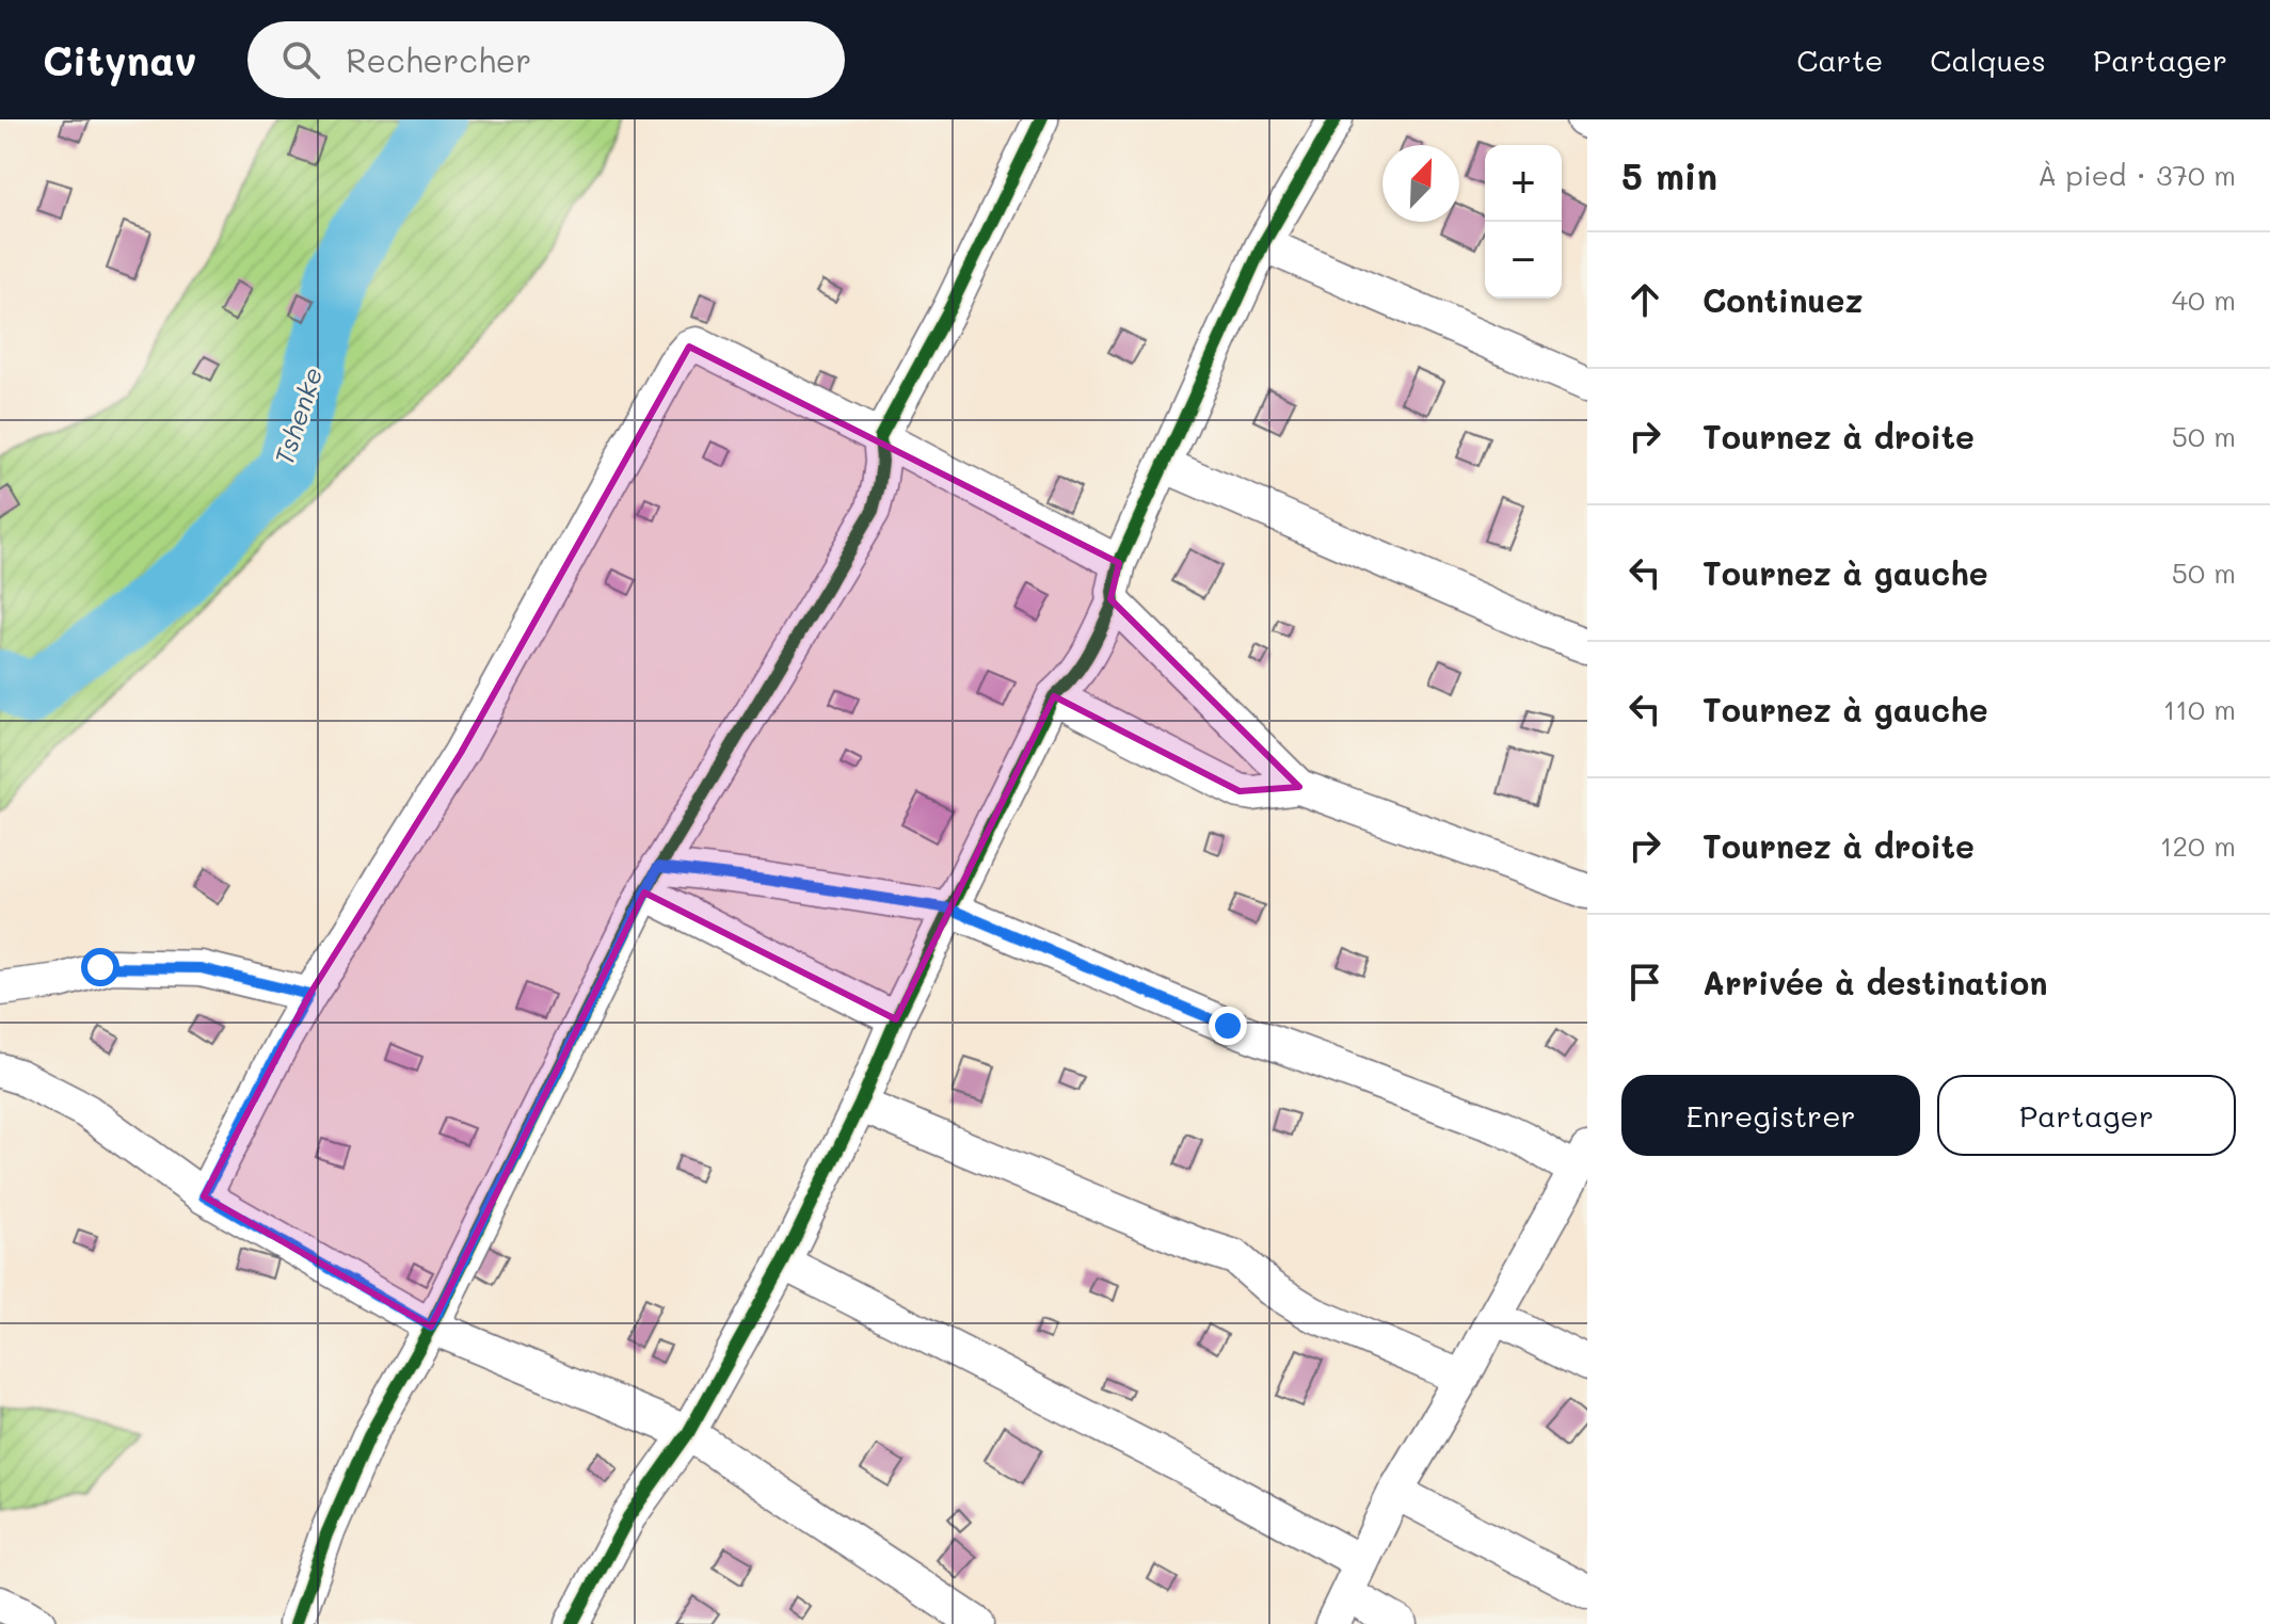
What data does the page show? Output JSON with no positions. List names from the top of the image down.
{
  "water": ["Tshenke"],
  "north": "top right",
  "page": {
    "header": "Citynav",
    "search": "Rechercher",
    "nav": ["Carte", "Calques", "Partager"],
    "heading": ["5 min", "À pied · 370 m"],
    "map_buttons": ["+", "−"],
    "list": [
      ["Continuez", "40 m"],
      ["Tournez à droite", "50 m"],
      ["Tournez à gauche", "50 m"],
      ["Tournez à gauche", "110 m"],
      ["Tournez à droite", "120 m"],
      "Arrivée à destination"
    ],
    "buttons": ["Enregistrer", "Partager"]
  }
}
